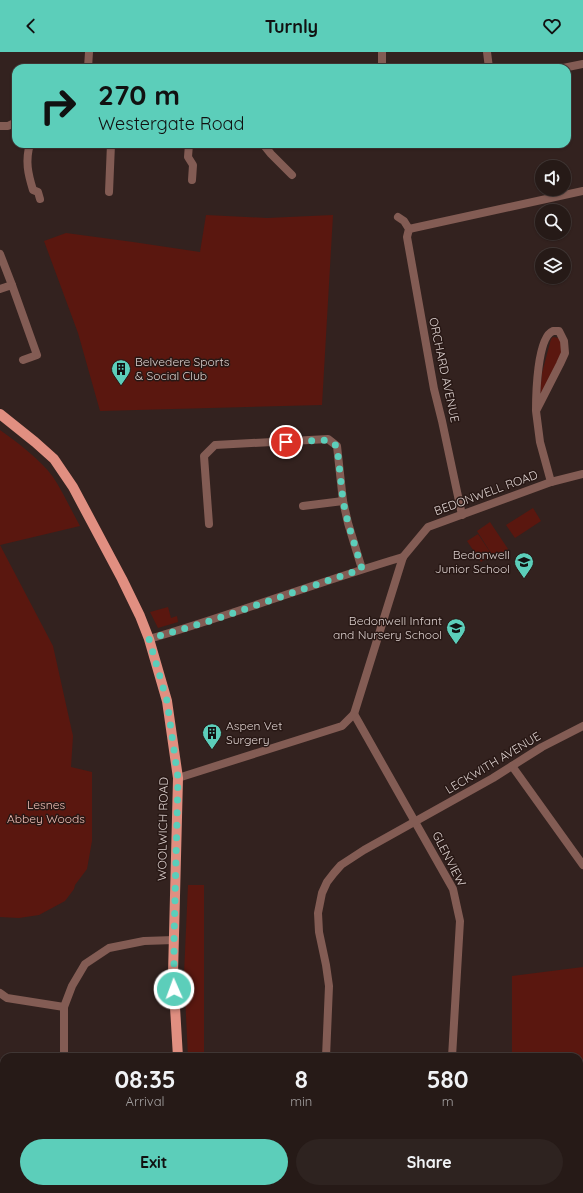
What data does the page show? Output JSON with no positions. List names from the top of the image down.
{
  "streets": {
    "main road": ["WOOLWICH ROAD"],
    "street": [
      "ORCHARD AVENUE",
      "BEDONWELL ROAD",
      "LECKWITH AVENUE",
      "GLENVIEW"
    ]
  },
  "crossings": [
    ["ORCHARD AVENUE", "BEDONWELL ROAD"],
    ["BEDONWELL ROAD", "GLENVIEW"],
    ["LECKWITH AVENUE", "GLENVIEW"]
  ],
  "parks": ["Lesnes Abbey Woods"],
  "places": {
    "building": ["Belvedere Sports & Social Club", "Aspen Vet Surgery"],
    "school or university": ["Bedonwell Junior School", "Bedonwell Infant and Nursery School"]
  },
  "page": {
    "header": "Turnly",
    "turn": ["270 m", "Westergate Road"],
    "eta": [
      "08:35",
      "Arrival",
      "8",
      "min",
      "580",
      "m"
    ],
    "buttons": ["Exit", "Share"]
  }
}
